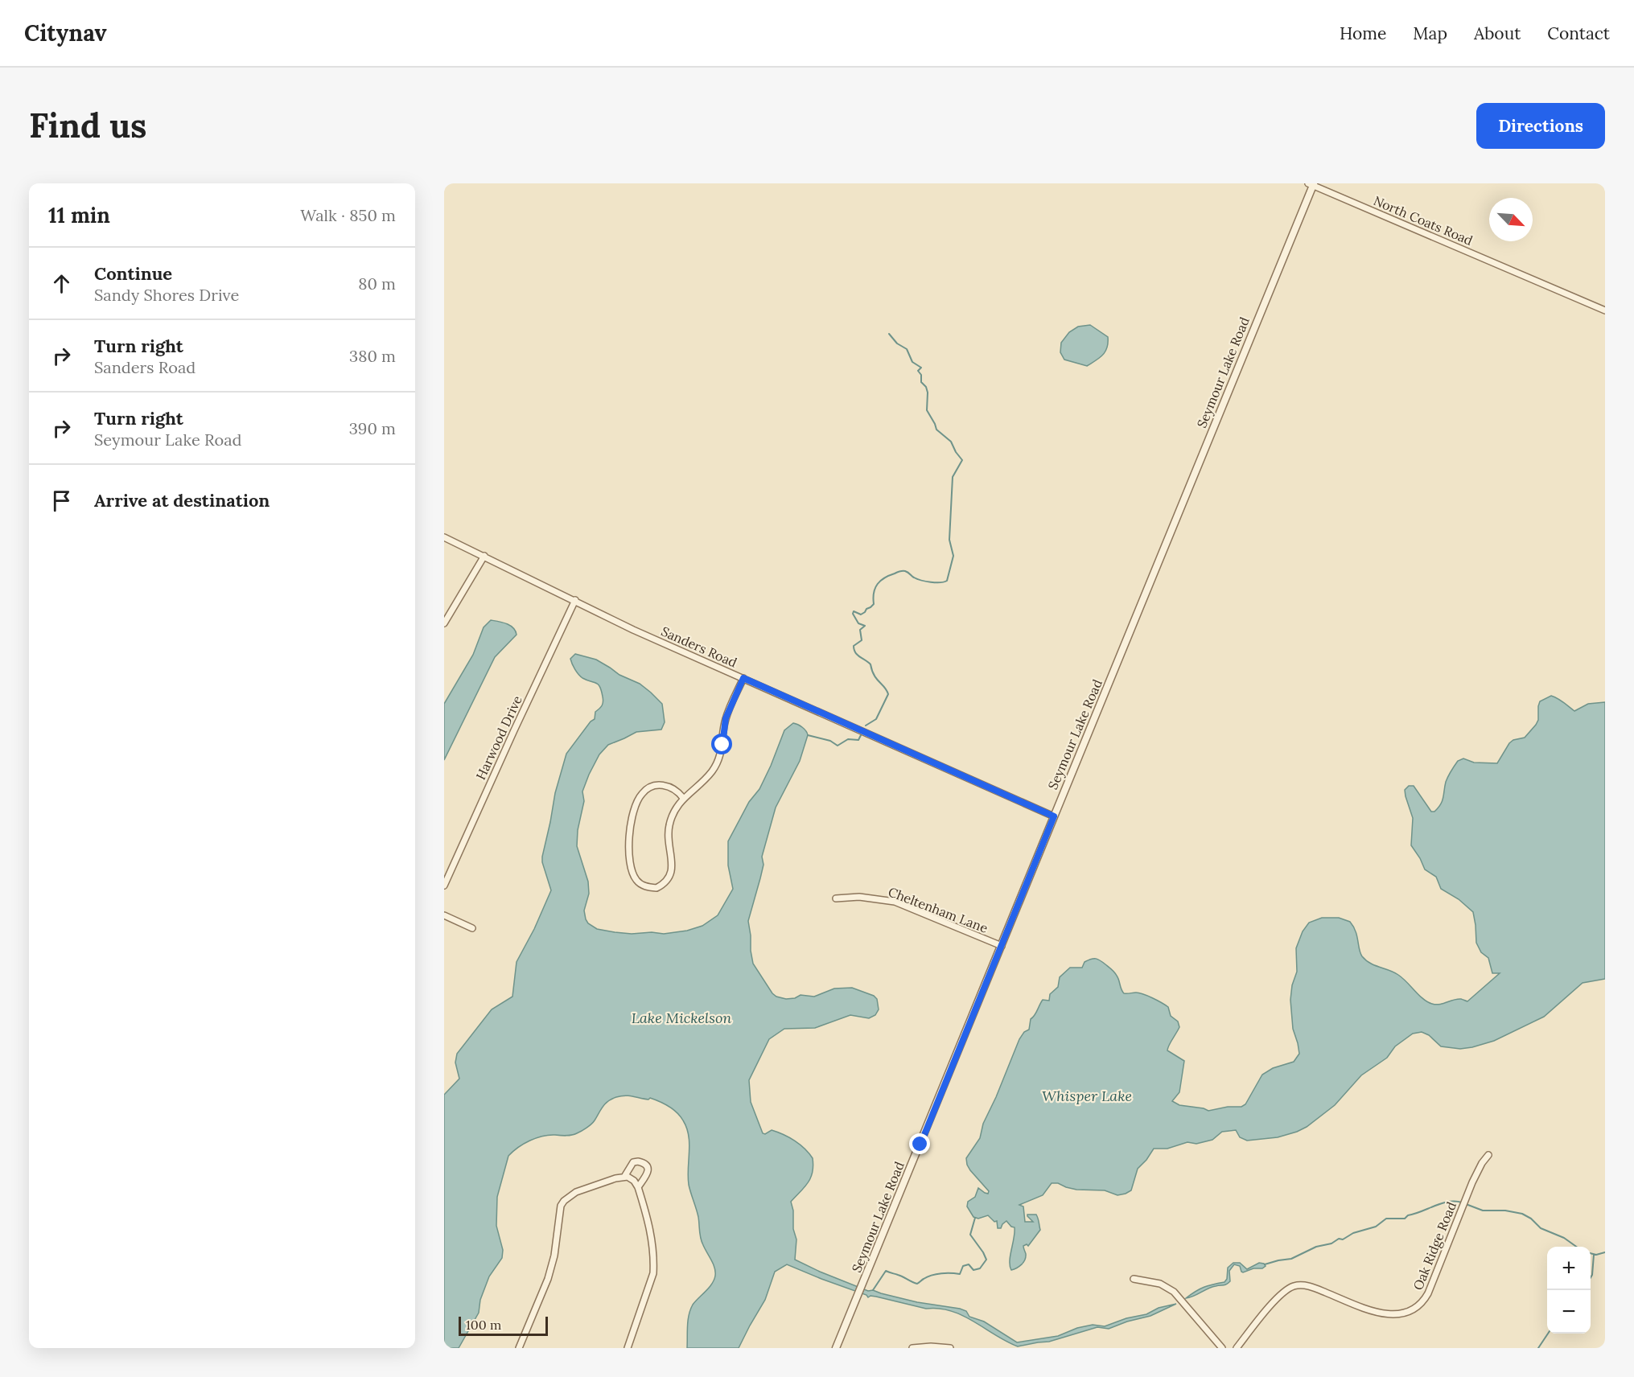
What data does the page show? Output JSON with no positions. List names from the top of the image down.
{
  "streets": {
    "street": [
      "North Coats Road",
      "Seymour Lake Road",
      "Sanders Road",
      "Harwood Drive",
      "Cheltenham Lane",
      "Oak Ridge Road"
    ]
  },
  "crossings": [
    ["North Coats Road", "Seymour Lake Road"],
    ["Seymour Lake Road", "Sanders Road"],
    ["Seymour Lake Road", "Cheltenham Lane"],
    ["Sanders Road", "Harwood Drive"]
  ],
  "water": ["Lake Mickelson", "Whisper Lake"],
  "scale_bar": "100 m",
  "north": "bottom right",
  "page": {
    "header": "Citynav",
    "nav": [
      "Home",
      "Map",
      "About",
      "Contact"
    ],
    "buttons": "Directions",
    "title": "Find us",
    "heading": ["11 min", "Walk · 850 m"],
    "list": [
      ["Continue", "Sandy Shores Drive", "80 m"],
      ["Turn right", "Sanders Road", "380 m"],
      ["Turn right", "Seymour Lake Road", "390 m"],
      "Arrive at destination"
    ],
    "map_buttons": ["+", "−"],
    "scale": "100 m"
  }
}
